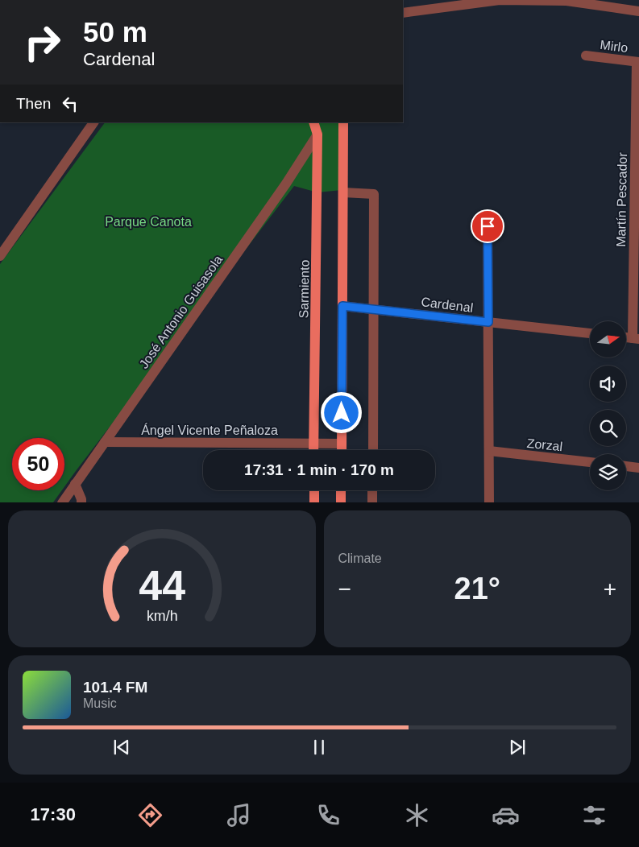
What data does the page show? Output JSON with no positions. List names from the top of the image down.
{
  "streets": {
    "main road": ["Sarmiento"],
    "street": [
      "Mirlo",
      "Martín Pescador",
      "Cardenal",
      "José Antonio Guisasola",
      "Ángel Vicente Peñaloza",
      "Zorzal"
    ]
  },
  "crossings": [
    ["Mirlo", "Martín Pescador"],
    ["Sarmiento", "José Antonio Guisasola"],
    ["Sarmiento", "Ángel Vicente Peñaloza"],
    ["José Antonio Guisasola", "Ángel Vicente Peñaloza"]
  ],
  "parks": ["Parque Canota"],
  "north": "right",
  "page": {
    "turn": ["50 m", "Cardenal"],
    "then": "Then",
    "limit": "50",
    "trip": "17:31 · 1 min · 170 m",
    "tile": "Climate",
    "heat": ["−", "21°", "+"],
    "song": ["101.4 FM", "Music"],
    "tabs": "17:30",
    "gauge": ["44", "km/h"]
  }
}
